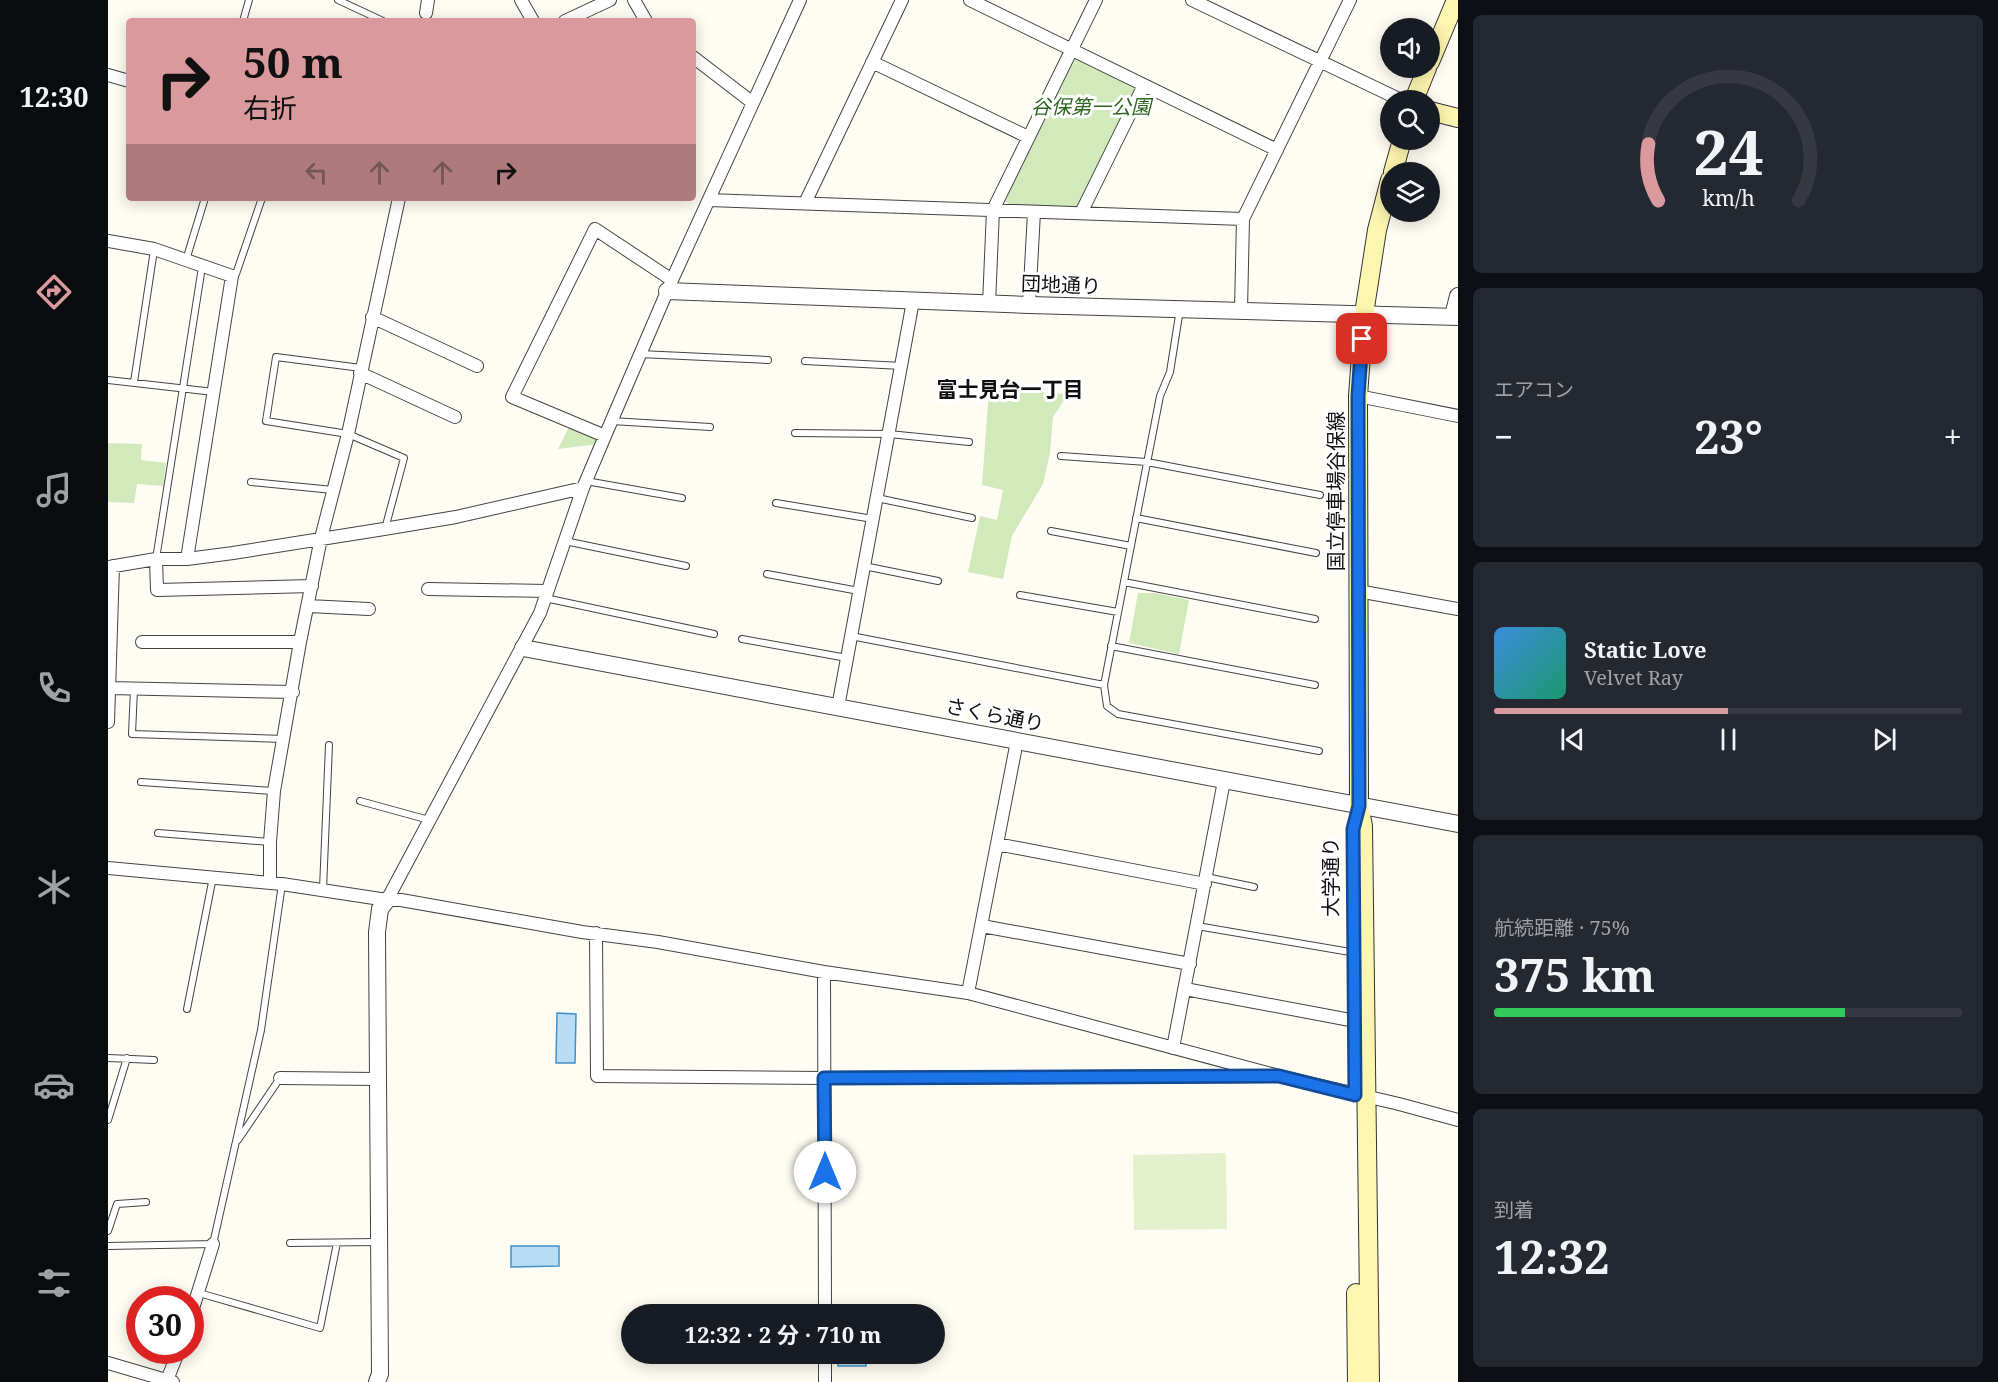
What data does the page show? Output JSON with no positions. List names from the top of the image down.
{
  "streets": {
    "main road": ["国立停車場谷保線", "大学通り"],
    "street": ["団地通り", "さくら通り"]
  },
  "crossings": [
    ["団地通り", "国立停車場谷保線"],
    ["国立停車場谷保線", "さくら通り"],
    ["国立停車場谷保線", "大学通り"],
    ["さくら通り", "大学通り"]
  ],
  "districts": ["富士見台一丁目"],
  "parks": ["谷保第一公園"],
  "page": {
    "tabs": "12:30",
    "turn": ["50 m", "右折"],
    "tile": [
      "エアコン",
      ["航続距離 · 75%", "375 km"],
      ["到着", "12:32"]
    ],
    "heat": ["−", "23°", "+"],
    "song": ["Static Love", "Velvet Ray"],
    "limit": "30",
    "trip": "12:32 · 2 分 · 710 m",
    "gauge": ["24", "km/h"]
  }
}
